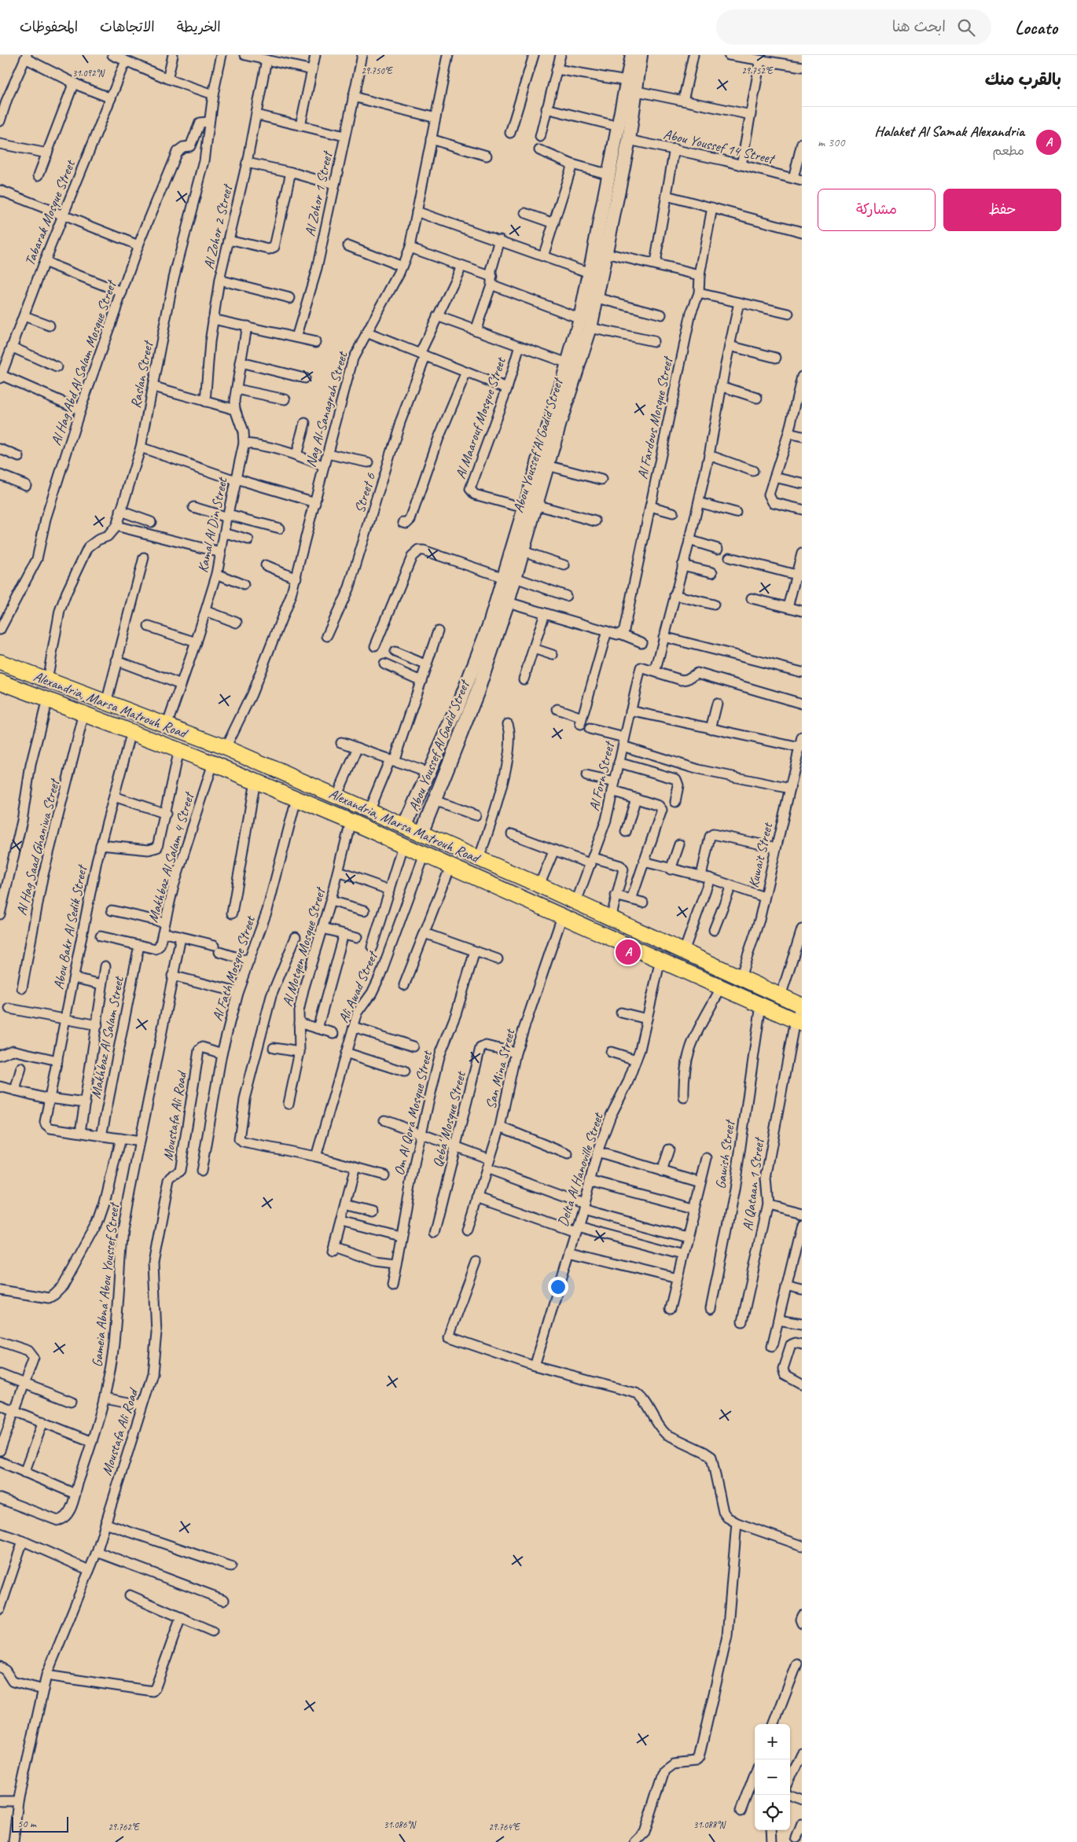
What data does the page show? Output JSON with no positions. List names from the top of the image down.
{
  "streets": {
    "main road": ["Alexandria, Marsa Matrouh Road"],
    "street": [
      "Abou Youssef 14 Street",
      "Al Zohor 1 Street",
      "Tabarak Mosque Street",
      "Al Zohor 2 Street",
      "Al Hag Abd Al Salam Mosque Street",
      "Raslan Street",
      "Nag Al-Sanagrah Street",
      "Al Maarouf Mosque Street",
      "Al Fardous Mosque Street",
      "Abou Youssef Al Gadid Street",
      "Street 6",
      "Kamal Al Din Street",
      "Al Forn Street",
      "Al Hag Saad Ghaniwa Street",
      "Kuwait Street",
      "Makhbaz Al Salam 4 Street",
      "Abou Bakr Al Sedik Street",
      "Al Motqen Mosque Street",
      "Al Fath Mosque Street",
      "Ali Awad Street",
      "Makhbaz Al Salam Street",
      "San Mina Street",
      "Om Al Qora Mosque Street",
      "Moustafa Ali Road",
      "Qeba' Mosque Street",
      "Gawish Street",
      "Delta Al Hanoville Street",
      "Al Qataan 1 Street",
      "Gameia Abna' Abou Youssef Street"
    ]
  },
  "crossings": [
    ["Abou Youssef 14 Street", "Abou Youssef Al Gadid Street"],
    ["Tabarak Mosque Street", "Al Hag Abd Al Salam Mosque Street"],
    ["Al Hag Abd Al Salam Mosque Street", "Raslan Street"],
    ["Nag Al-Sanagrah Street", "Alexandria, Marsa Matrouh Road"],
    ["Al Maarouf Mosque Street", "Abou Youssef Al Gadid Street"],
    ["Abou Youssef Al Gadid Street", "Alexandria, Marsa Matrouh Road"],
    ["Kamal Al Din Street", "Alexandria, Marsa Matrouh Road"],
    ["Alexandria, Marsa Matrouh Road", "Al Forn Street"],
    ["Alexandria, Marsa Matrouh Road", "Al Hag Saad Ghaniwa Street"],
    ["Alexandria, Marsa Matrouh Road", "Kuwait Street"],
    ["Alexandria, Marsa Matrouh Road", "Makhbaz Al Salam 4 Street"],
    ["Alexandria, Marsa Matrouh Road", "Abou Bakr Al Sedik Street"],
    ["Alexandria, Marsa Matrouh Road", "Al Motqen Mosque Street"],
    ["Alexandria, Marsa Matrouh Road", "Al Fath Mosque Street"],
    ["Alexandria, Marsa Matrouh Road", "Ali Awad Street"],
    ["Alexandria, Marsa Matrouh Road", "San Mina Street"],
    ["Alexandria, Marsa Matrouh Road", "Gawish Street"],
    ["Alexandria, Marsa Matrouh Road", "Delta Al Hanoville Street"],
    ["Alexandria, Marsa Matrouh Road", "Al Qataan 1 Street"],
    ["Makhbaz Al Salam 4 Street", "Makhbaz Al Salam Street"],
    ["Al Fath Mosque Street", "Moustafa Ali Road"],
    ["San Mina Street", "Qeba' Mosque Street"]
  ],
  "scale_bar": "50 m",
  "page": {
    "header": "Locato",
    "search": "ابحث هنا",
    "nav": ["الخريطة", "الاتجاهات", "المحفوظات"],
    "heading": "بالقرب منك",
    "list": [
      {
        "mark": "A",
        "name": "Halaket Al Samak Alexandria",
        "note": "مطعم",
        "value": "300 m"
      }
    ],
    "buttons": ["حفظ", "مشاركة"],
    "pins": "A",
    "map_buttons": ["+", "−"],
    "scale": "50 m"
  },
  "coordinates": [
    "29.752°E",
    "29.750°E",
    "31.092°N",
    "31.086°N",
    "31.088°N",
    "29.762°E",
    "29.764°E"
  ]
}
